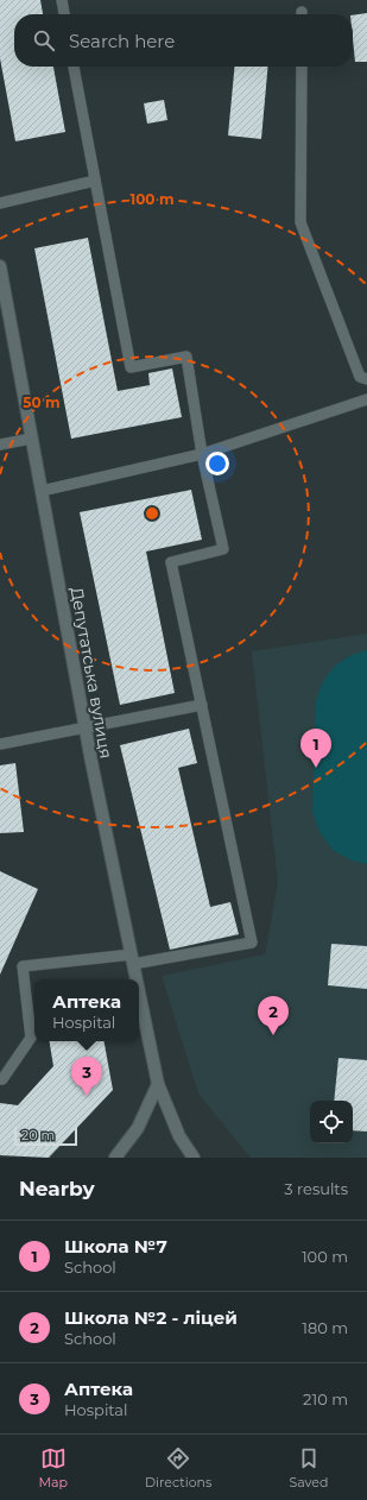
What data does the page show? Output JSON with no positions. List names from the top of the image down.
{
  "streets": {
    "street": ["Депутатська вулиця"]
  },
  "scale_bar": "20 m",
  "page": {
    "search": "Search here",
    "pins": ["1", "2", "3"],
    "popup": ["Аптека", "Hospital"],
    "scale": "20 m",
    "heading": ["Nearby", "3 results"],
    "list": [
      {
        "mark": "1",
        "name": "Школа №7",
        "note": "School",
        "value": "100 m"
      },
      {
        "mark": "2",
        "name": "Школа №2 - ліцей",
        "note": "School",
        "value": "180 m"
      },
      {
        "mark": "3",
        "name": "Аптека",
        "note": "Hospital",
        "value": "210 m"
      }
    ],
    "nav": ["Map", "Directions", "Saved"]
  },
  "rings": ["100 m", "50 m"]
}
